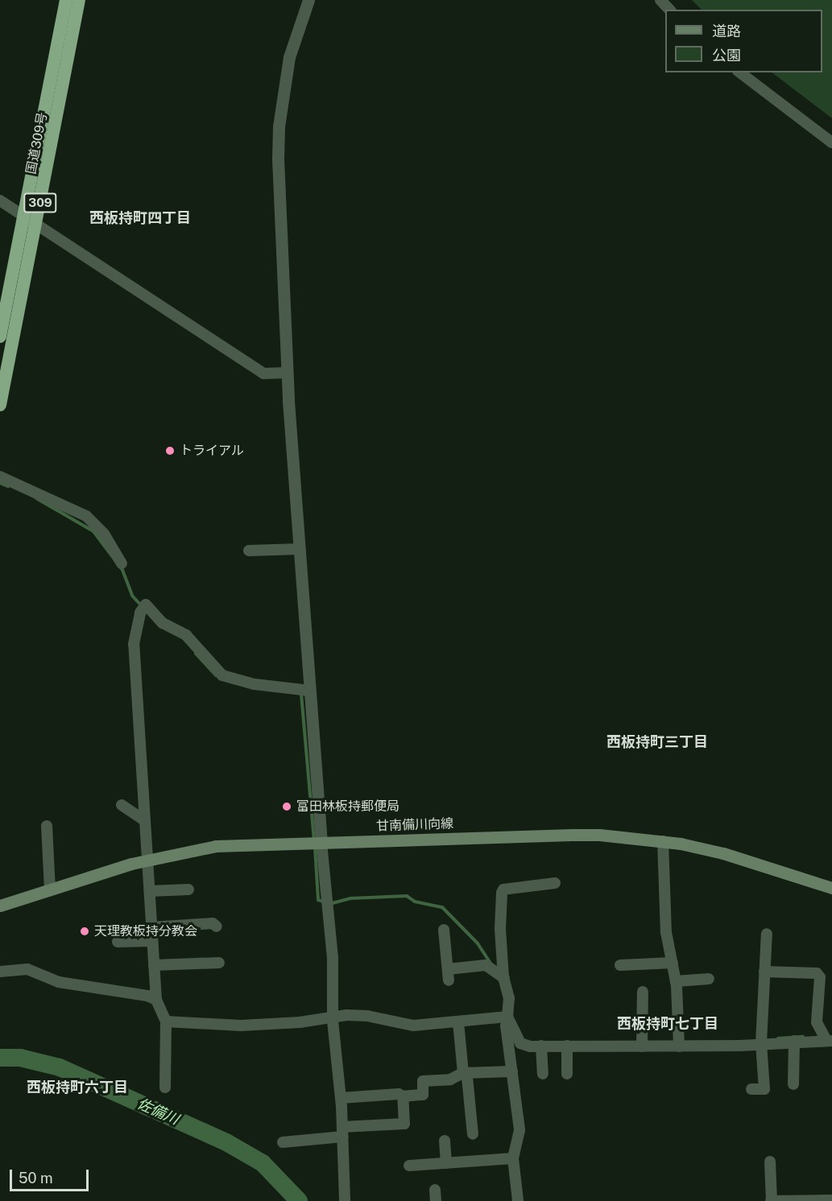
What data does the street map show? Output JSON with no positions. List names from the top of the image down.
{
  "streets": {
    "highway": ["国道309号", "309"],
    "main road": ["甘南備川向線"]
  },
  "districts": [
    "西板持町四丁目",
    "西板持町三丁目",
    "西板持町七丁目",
    "西板持町六丁目"
  ],
  "water": ["佐備川"],
  "places": ["トライアル", "富田林板持郵便局", "天理教板持分教会"],
  "legend": ["道路", "公園"],
  "scale_bar": "50 m"
}
